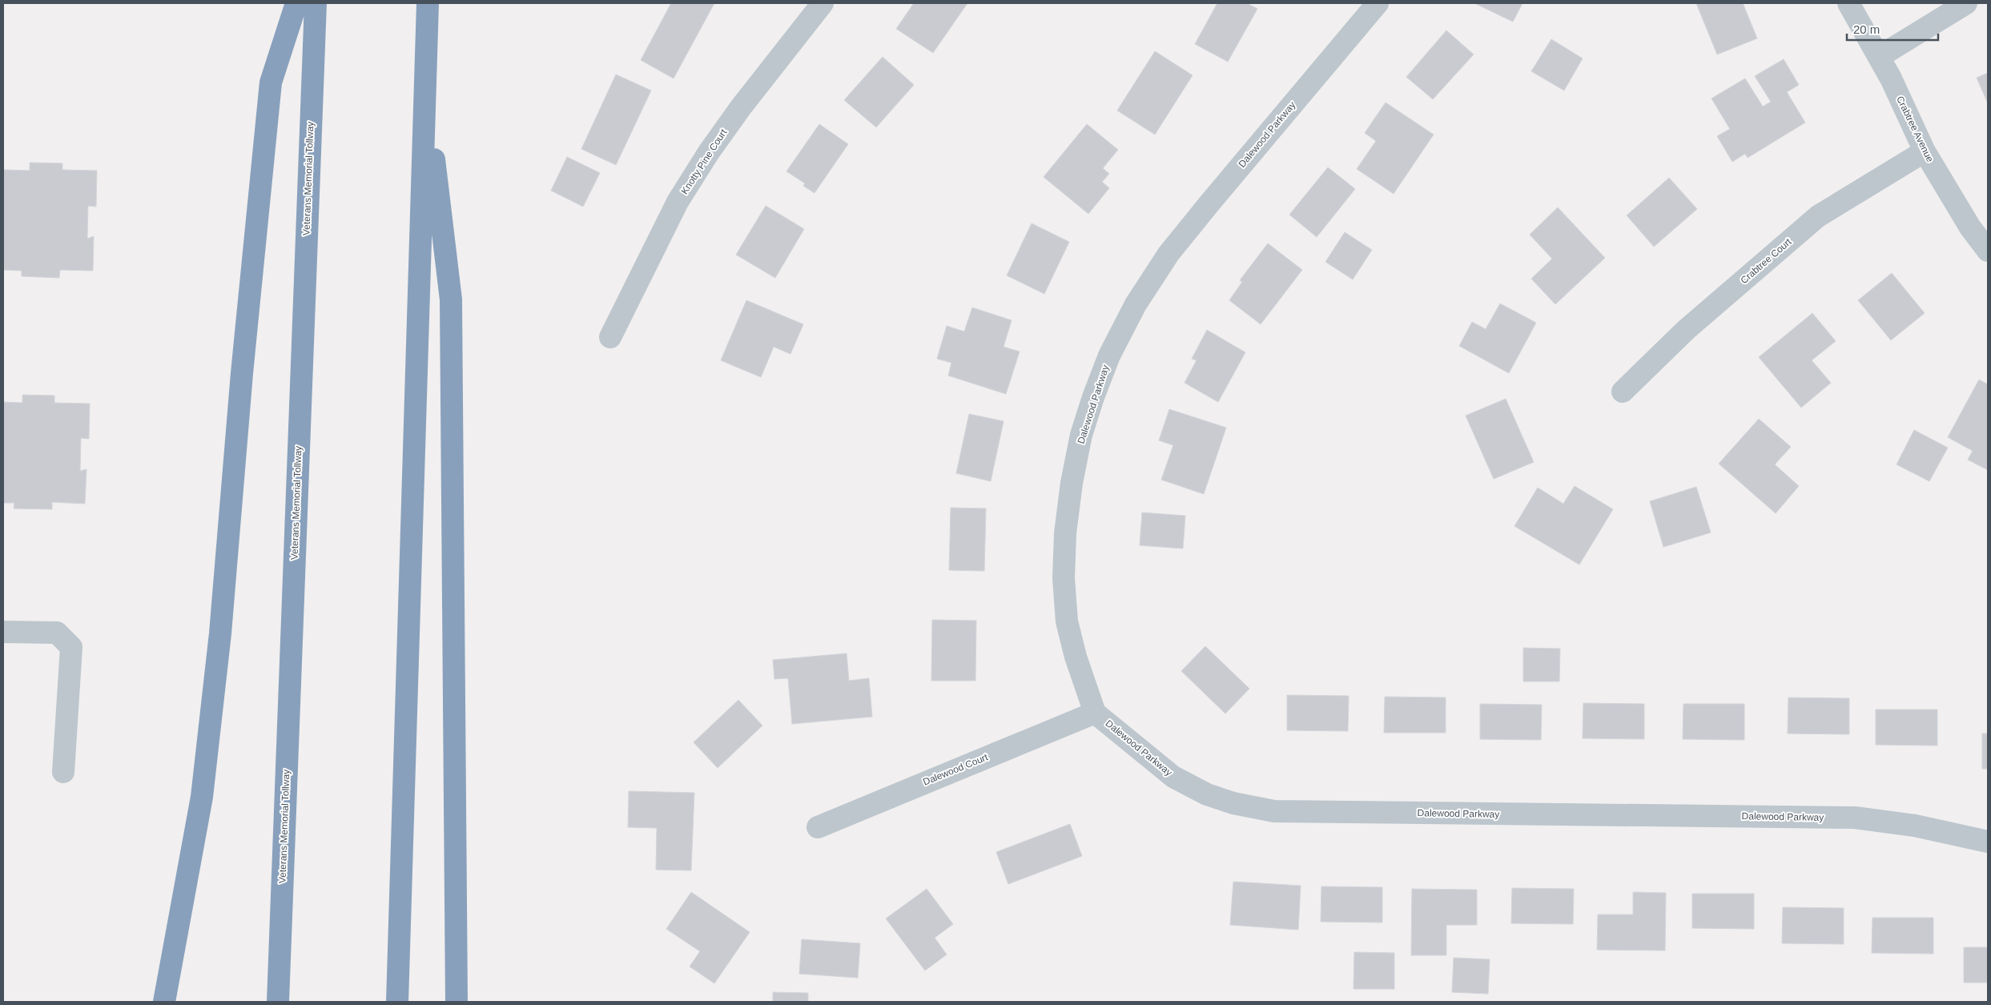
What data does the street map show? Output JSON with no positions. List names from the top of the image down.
{
  "streets": {
    "highway": ["Veterans Memorial Tollway"],
    "street": [
      "Crabtree Avenue",
      "Dalewood Parkway",
      "Knotty Pine Court",
      "Crabtree Court",
      "Dalewood Court"
    ]
  },
  "crossings": [
    ["Crabtree Avenue", "Crabtree Court"],
    ["Dalewood Parkway", "Dalewood Court"]
  ],
  "scale_bar": "20 m"
}
